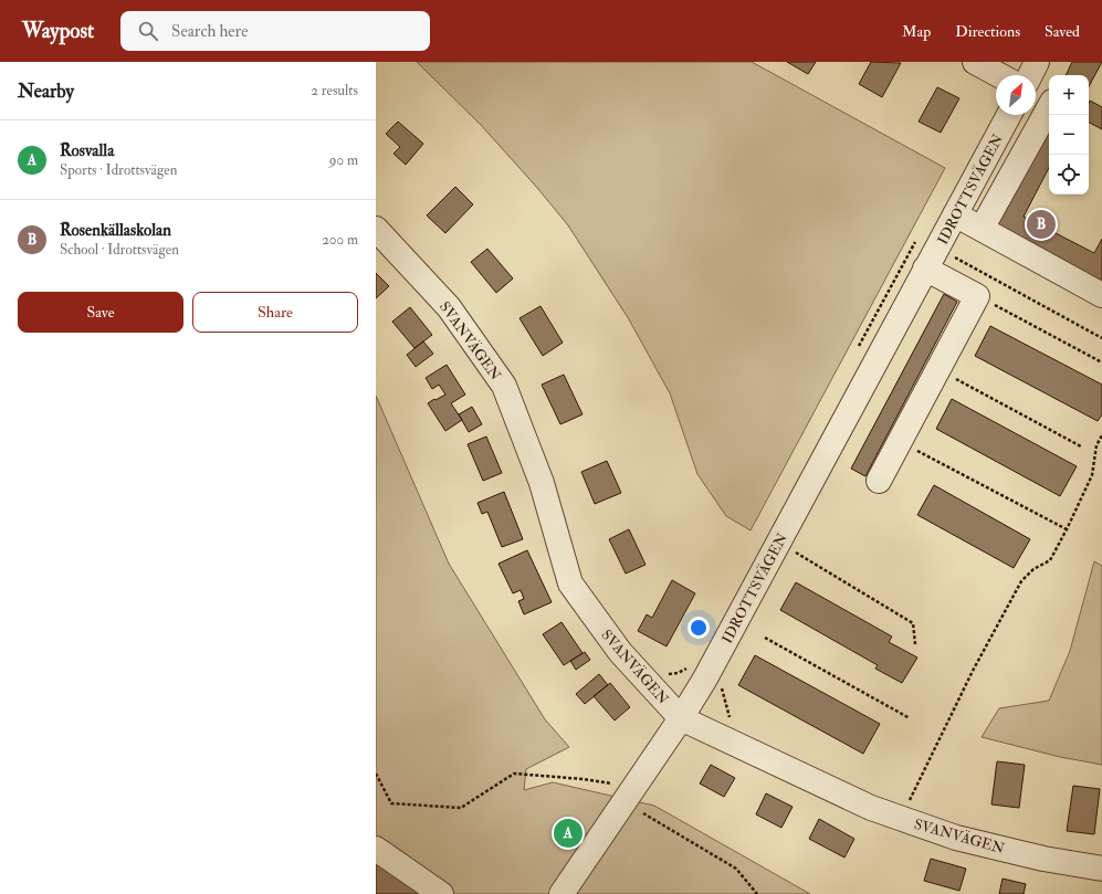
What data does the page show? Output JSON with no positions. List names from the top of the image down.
{
  "streets": {
    "street": ["IDROTTSVÄGEN", "SVANVÄGEN"]
  },
  "crossings": [
    ["IDROTTSVÄGEN", "SVANVÄGEN"]
  ],
  "north": "top right",
  "page": {
    "header": "Waypost",
    "search": "Search here",
    "nav": ["Map", "Directions", "Saved"],
    "heading": ["Nearby", "2 results"],
    "map_buttons": ["+", "−"],
    "list": [
      {
        "mark": "A",
        "name": "Rosvalla",
        "note": "Sports · Idrottsvägen",
        "value": "90 m"
      },
      {
        "mark": "B",
        "name": "Rosenkällaskolan",
        "note": "School · Idrottsvägen",
        "value": "200 m"
      }
    ],
    "pins": ["B", "A"],
    "buttons": ["Save", "Share"]
  }
}
